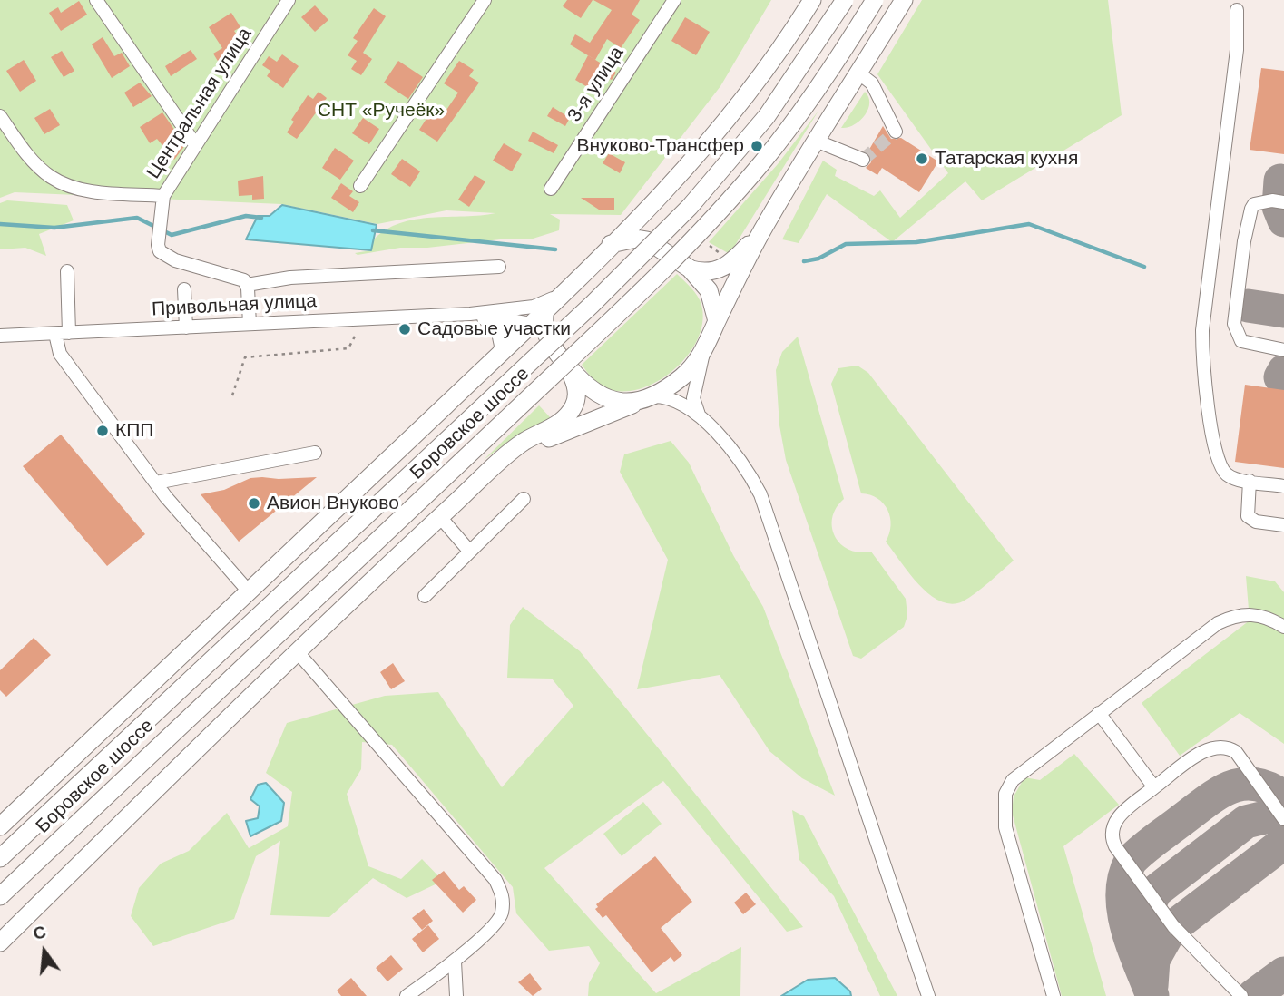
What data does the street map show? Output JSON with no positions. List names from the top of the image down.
{
  "streets": {
    "main road": ["Боровское шоссе"],
    "street": ["3-я улица", "Центральная улица", "Привольная улица"]
  },
  "parks": ["СНТ «Ручеёк»"],
  "places": [
    "Внуково-Трансфер",
    "Татарская кухня",
    "Садовые участки",
    "КПП",
    "Авион Внуково"
  ],
  "north": "top"
}
